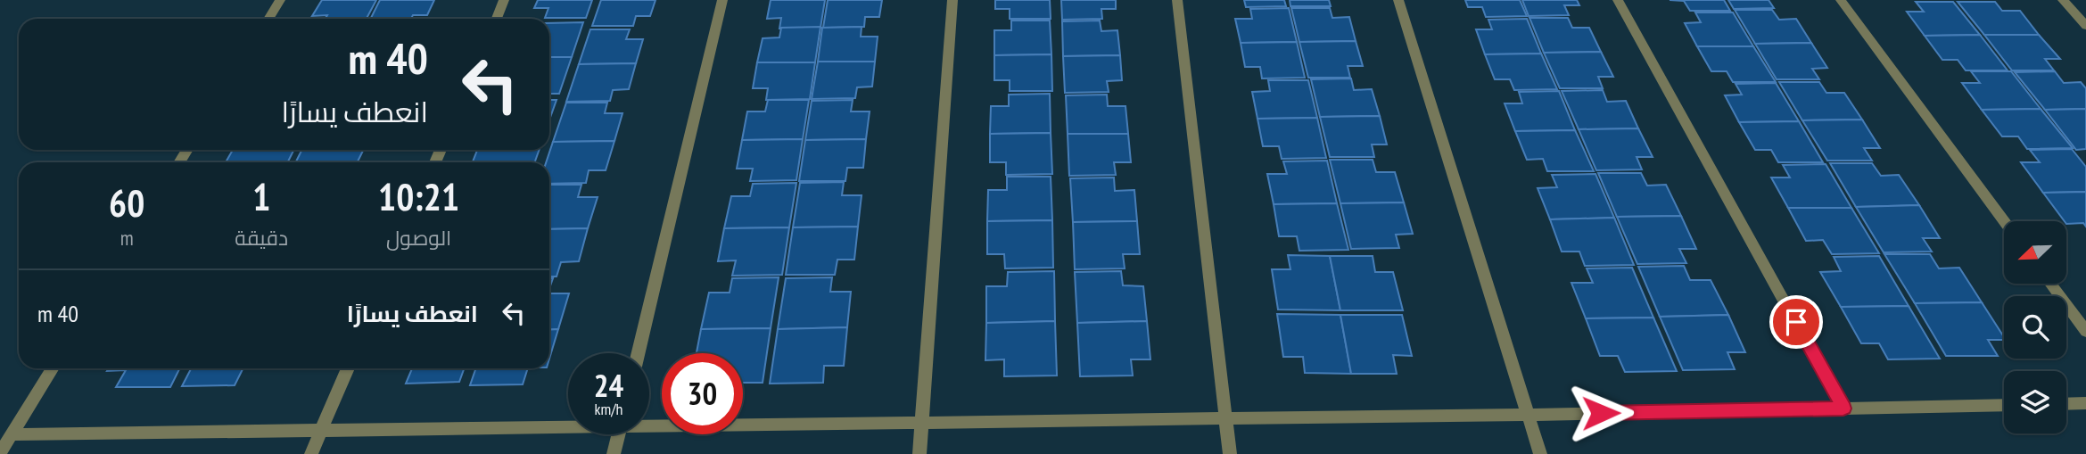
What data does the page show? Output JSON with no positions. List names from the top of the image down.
{
  "north": "bottom left",
  "page": {
    "turn": ["40 m", "انعطف يسارًا"],
    "eta": [
      "10:21",
      "الوصول",
      "1",
      "دقيقة",
      "60",
      "m"
    ],
    "list": [
      {
        "name": "انعطف يسارًا",
        "value": "40 m"
      }
    ],
    "speed": "24 km/h",
    "limit": "30"
  }
}
